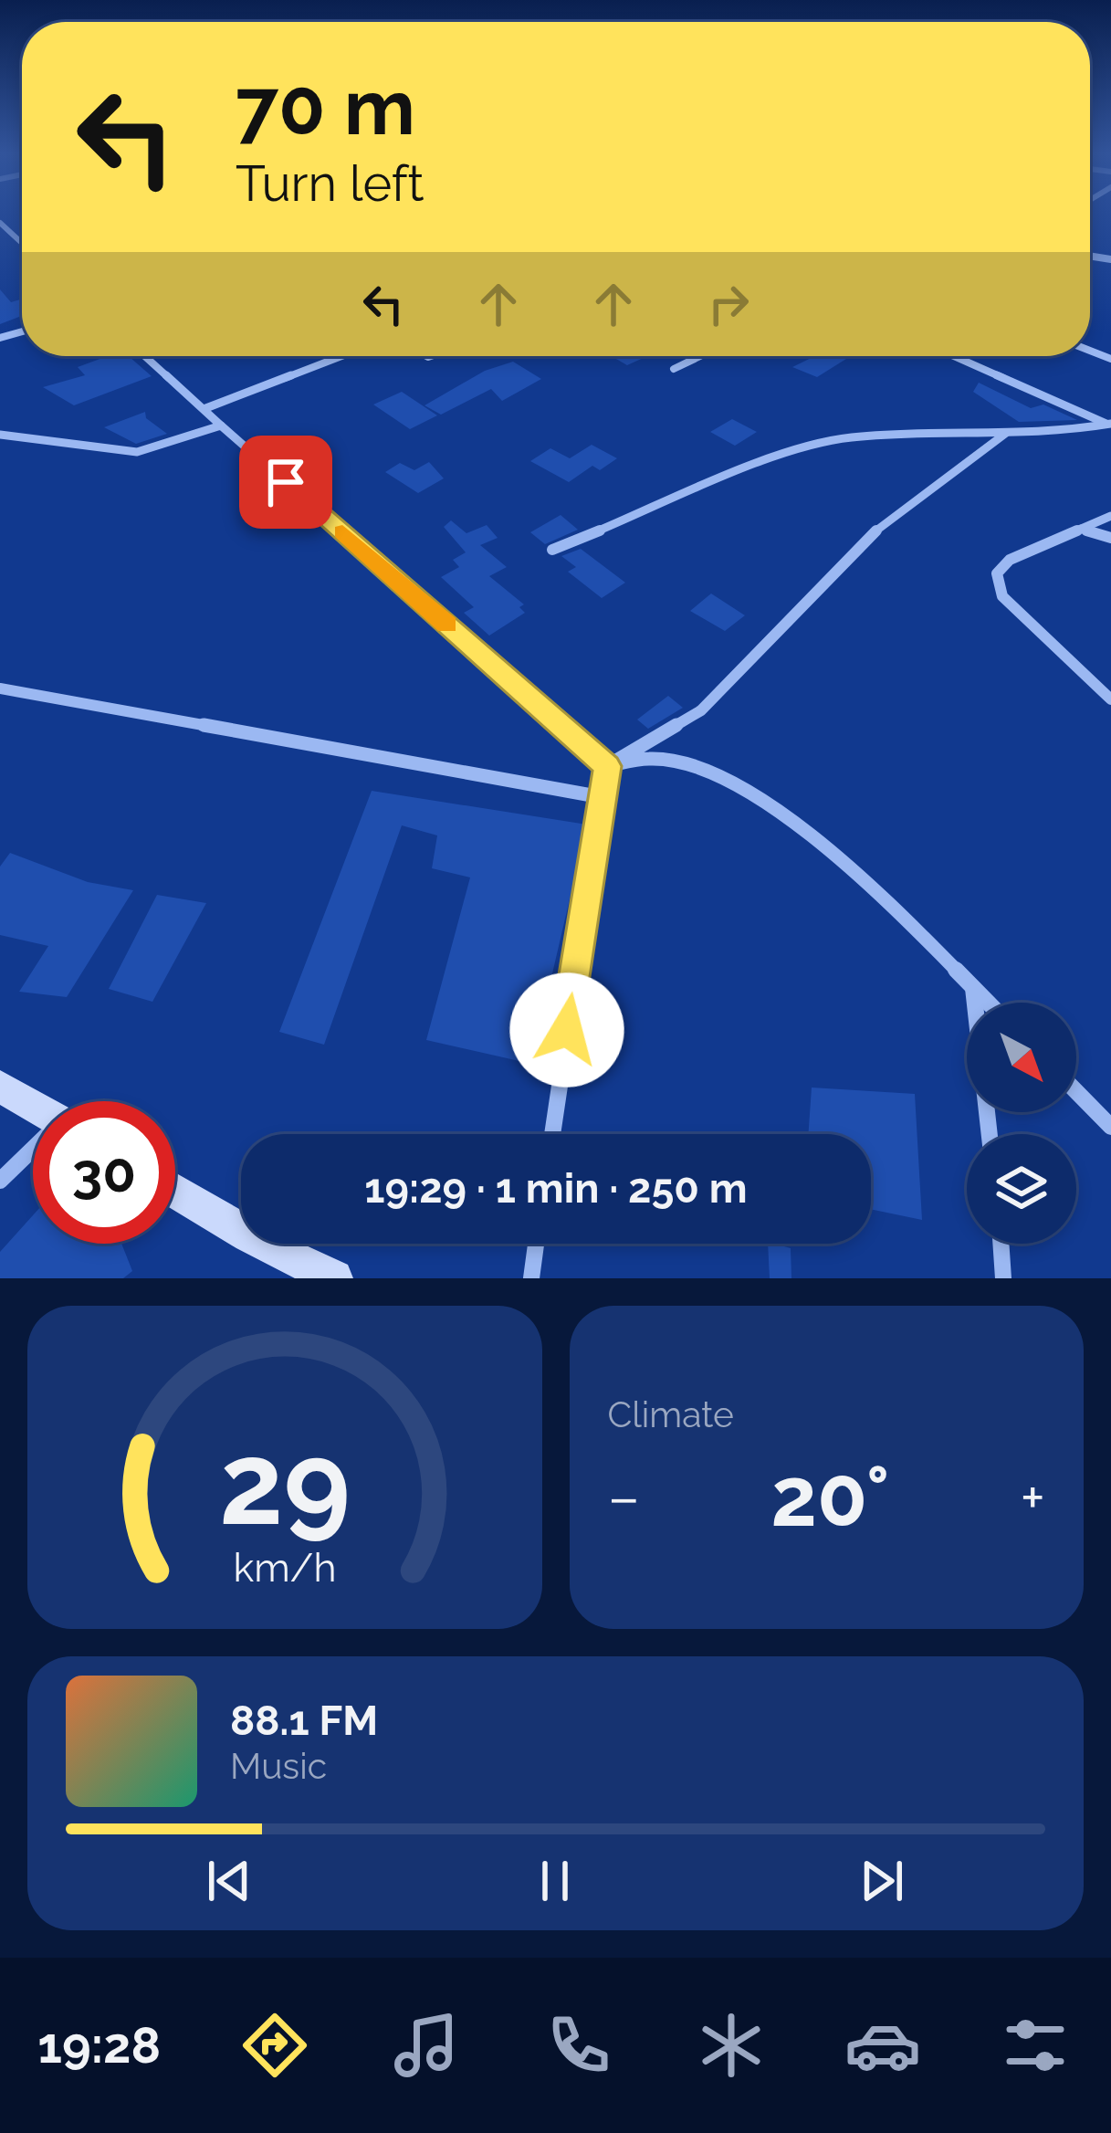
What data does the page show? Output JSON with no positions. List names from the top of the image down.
{
  "north": "bottom right",
  "page": {
    "turn": ["70 m", "Turn left"],
    "limit": "30",
    "trip": "19:29 · 1 min · 250 m",
    "tile": "Climate",
    "heat": ["−", "20°", "+"],
    "song": ["88.1 FM", "Music"],
    "tabs": "19:28",
    "gauge": ["29", "km/h"]
  }
}
